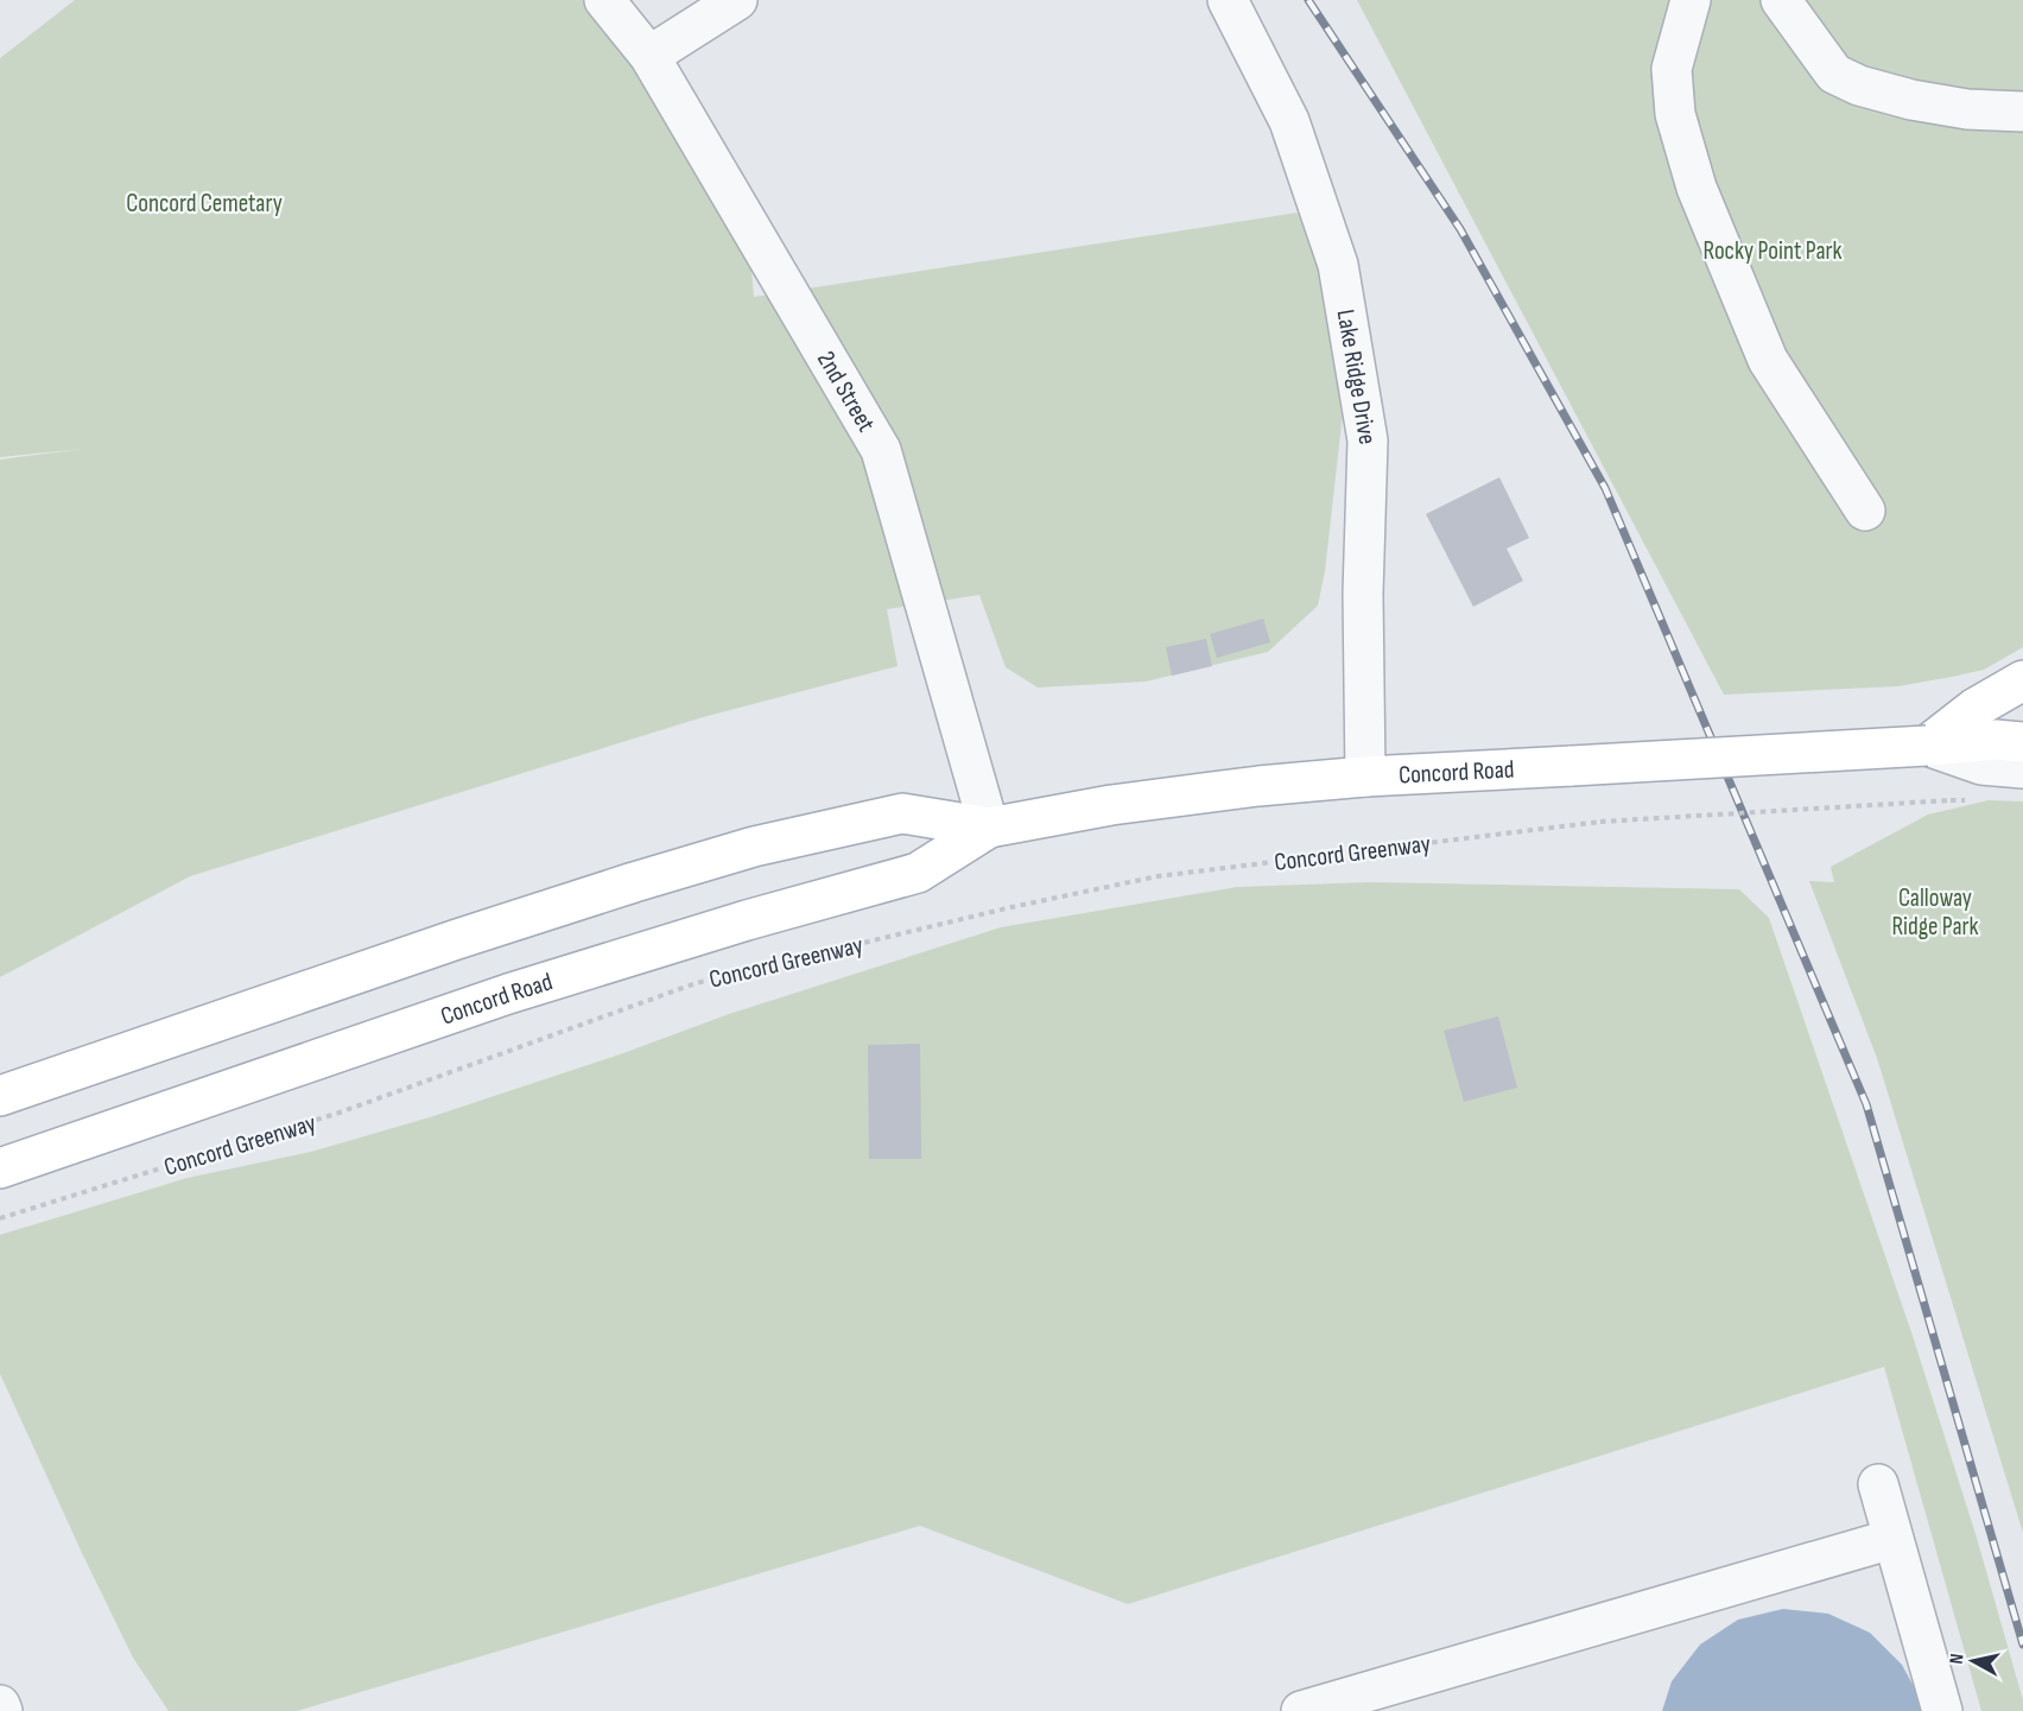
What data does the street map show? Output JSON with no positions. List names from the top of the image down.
{
  "streets": {
    "main road": ["Concord Road"],
    "street": ["Lake Ridge Drive", "2nd Street"],
    "path": ["Concord Greenway"]
  },
  "crossings": [
    ["Lake Ridge Drive", "Concord Road"],
    ["2nd Street", "Concord Road"]
  ],
  "parks": ["Concord Cemetary", "Rocky Point Park", "Calloway Ridge Park"],
  "north": "left"
}
